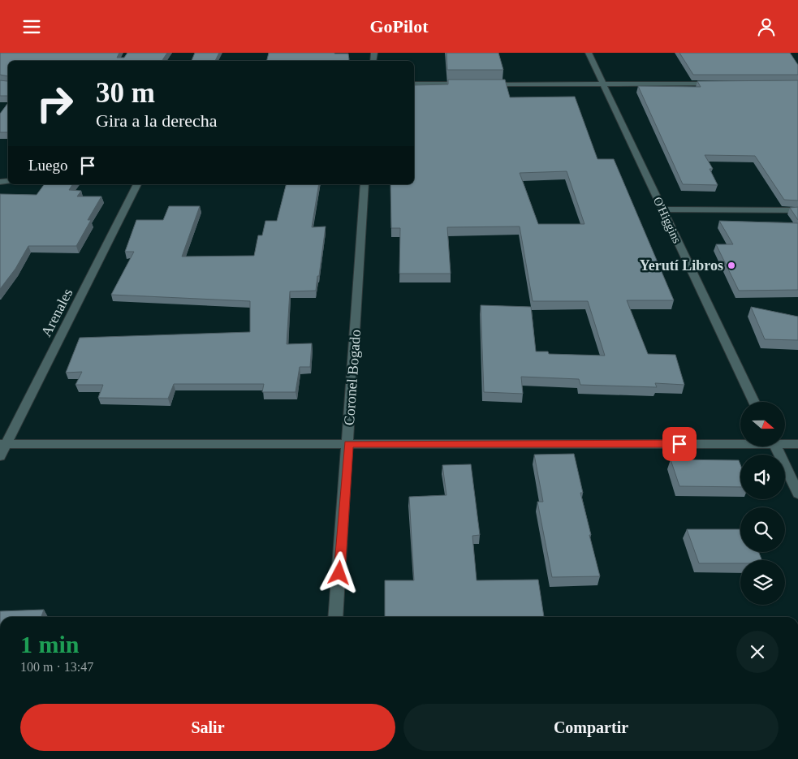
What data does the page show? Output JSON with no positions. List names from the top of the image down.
{
  "streets": {
    "street": ["O'Higgins", "Arenales", "Coronel Bogado"]
  },
  "places": ["Yerutí Libros"],
  "north": "right",
  "page": {
    "header": "GoPilot",
    "turn": ["30 m", "Gira a la derecha"],
    "then": "Luego",
    "heading": ["1 min", "100 m · 13:47"],
    "buttons": ["Salir", "Compartir"]
  }
}
